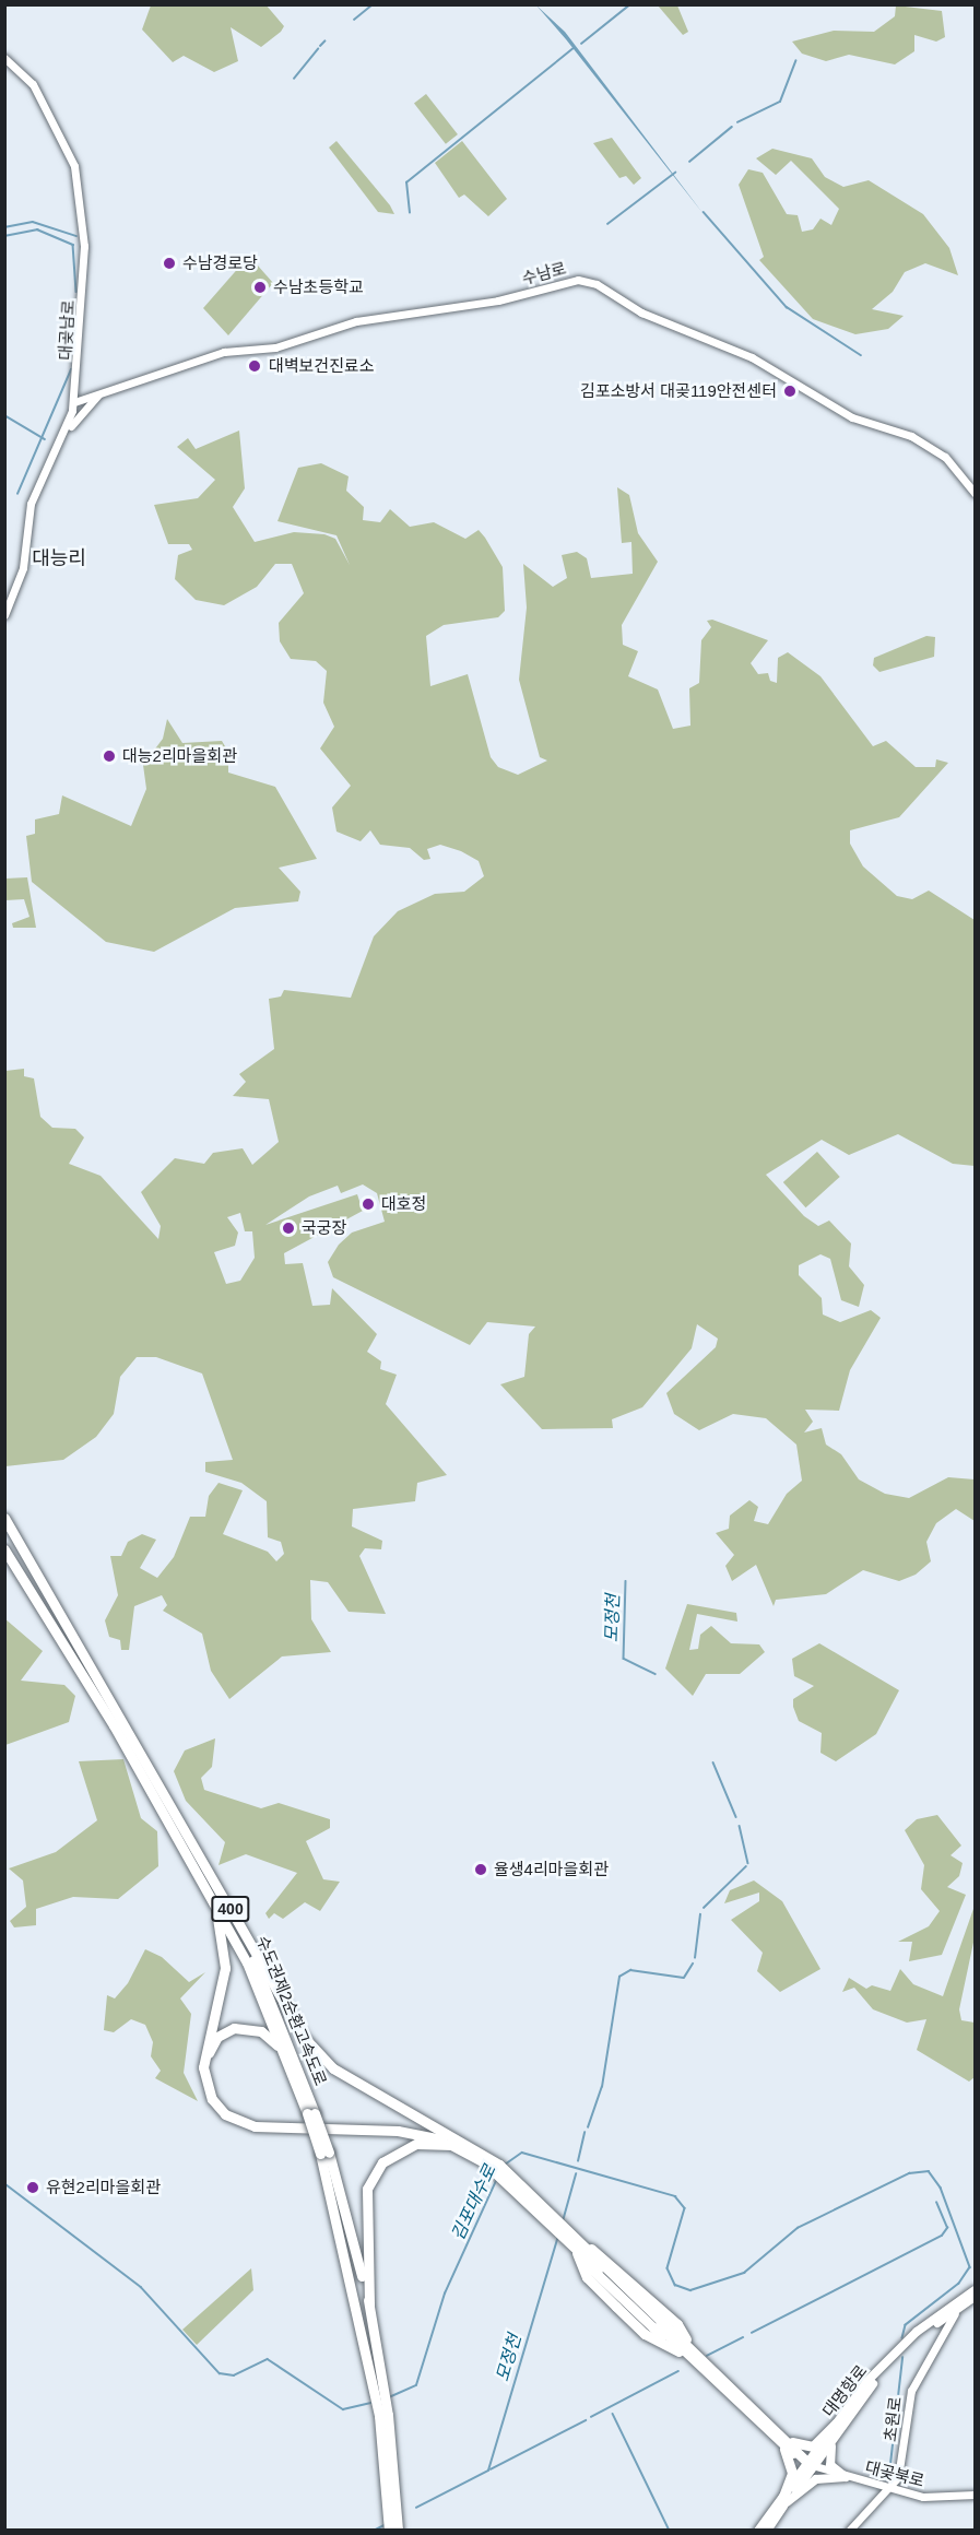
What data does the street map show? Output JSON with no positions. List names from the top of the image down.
{
  "streets": {
    "highway": ["400", "수도권제2순환고속도로"],
    "main road": ["대명항로"],
    "street": [
      "수남로",
      "대곶남로",
      "초원로",
      "대곶북로"
    ]
  },
  "crossings": [
    ["수남로", "대곶남로"],
    ["대명항로", "초원로"],
    ["대명항로", "대곶북로"],
    ["초원로", "대곶북로"]
  ],
  "districts": ["대능리"],
  "water": ["모정천", "김포대수로"],
  "places": [
    "수남경로당",
    "수남초등학교",
    "대벽보건진료소",
    "김포소방서 대곶119안전센터",
    "대능2리마을회관",
    "대호정",
    "국궁장",
    "율생4리마을회관",
    "유현2리마을회관"
  ]
}
